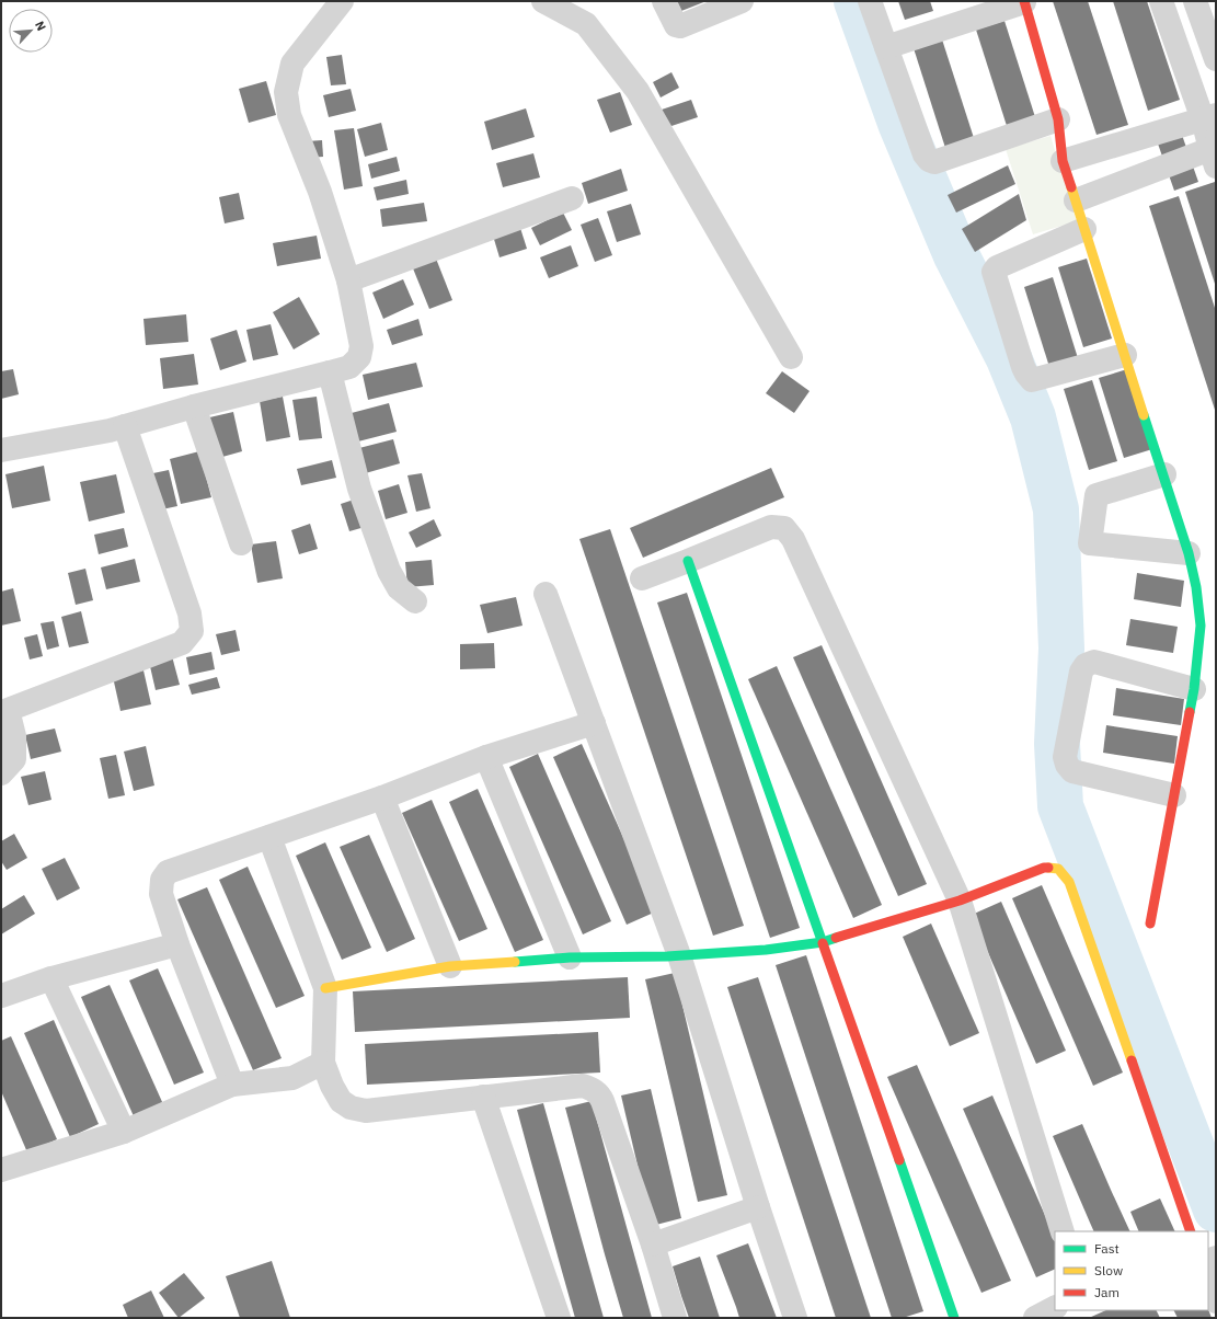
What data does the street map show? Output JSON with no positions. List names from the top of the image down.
{
  "legend": ["Fast", "Slow", "Jam"],
  "north": "top right"
}
